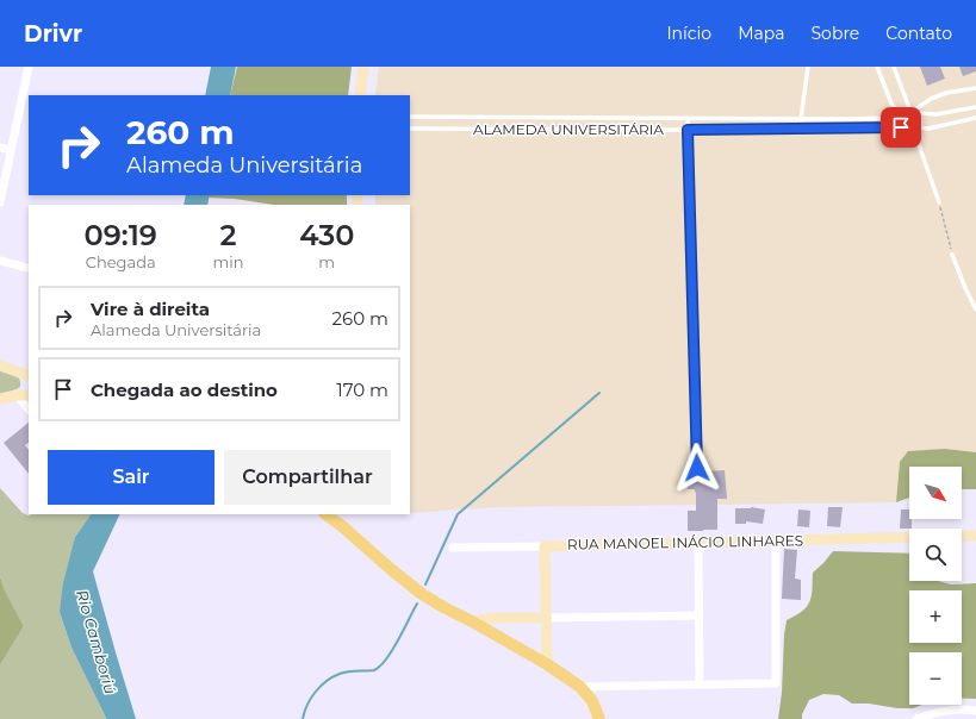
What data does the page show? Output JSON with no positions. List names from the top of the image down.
{
  "streets": {
    "main road": ["RUA MANOEL INÁCIO LINHARES"],
    "lane": ["ALAMEDA UNIVERSITÁRIA"]
  },
  "water": ["Rio Camboriú"],
  "north": "bottom right",
  "page": {
    "header": "Drivr",
    "nav": [
      "Início",
      "Mapa",
      "Sobre",
      "Contato"
    ],
    "turn": ["260 m", "Alameda Universitária"],
    "eta": [
      "09:19",
      "Chegada",
      "2",
      "min",
      "430",
      "m"
    ],
    "list": [
      {
        "name": "Vire à direita",
        "note": "Alameda Universitária",
        "value": "260 m"
      },
      {
        "name": "Chegada ao destino",
        "value": "170 m"
      }
    ],
    "buttons": ["Sair", "Compartilhar"],
    "map_buttons": ["+", "−"]
  }
}
